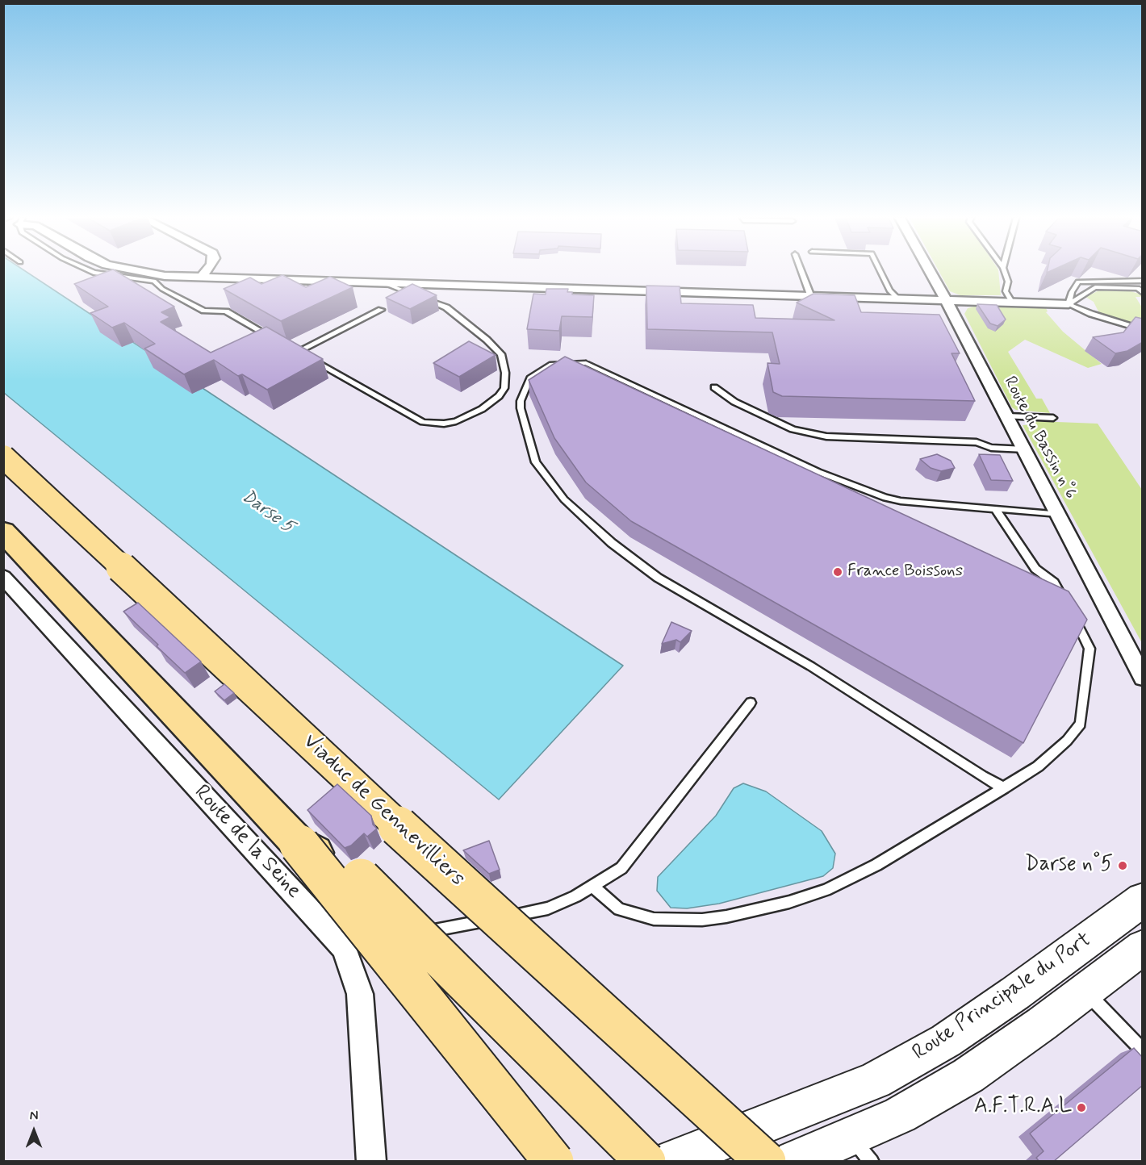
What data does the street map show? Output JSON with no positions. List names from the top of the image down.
{
  "streets": {
    "highway": ["Viaduc de Gennevilliers"],
    "main road": ["Route Principale du Port"],
    "street": ["Route du Bassin n°6", "Route de la Seine"]
  },
  "water": ["Darse 5"],
  "places": ["France Boissons", "Darse n°5", "A.F.T.R.A.L"],
  "north": "top"
}
